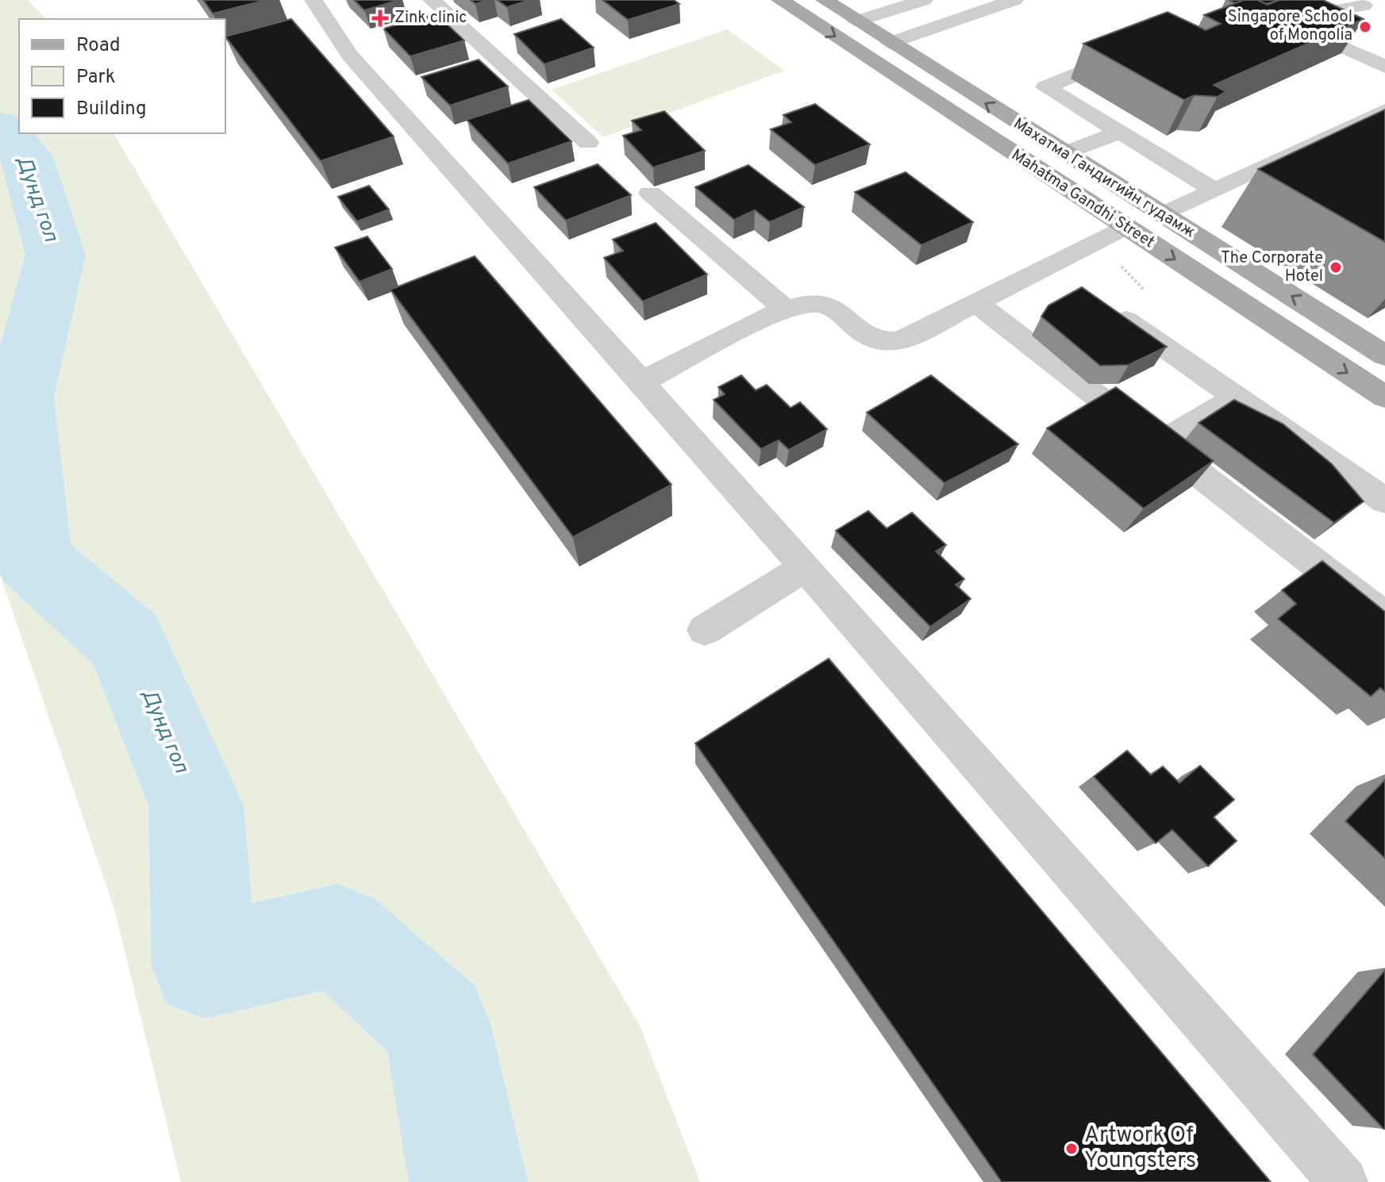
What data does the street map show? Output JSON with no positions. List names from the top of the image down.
{
  "streets": {
    "main road": ["Махатма Гандигийн гудамж", "Mahatma Gandhi Street"]
  },
  "one_way": ["Махатма Гандигийн гудамж", "Mahatma Gandhi Street"],
  "water": ["Дунд гол"],
  "places": {
    "health": ["Zink clinic"],
    "other": ["Singapore School of Mongolia", "The Corporate Hotel", "Artwork Of Youngsters"]
  },
  "legend": ["Road", "Park", "Building"]
}
